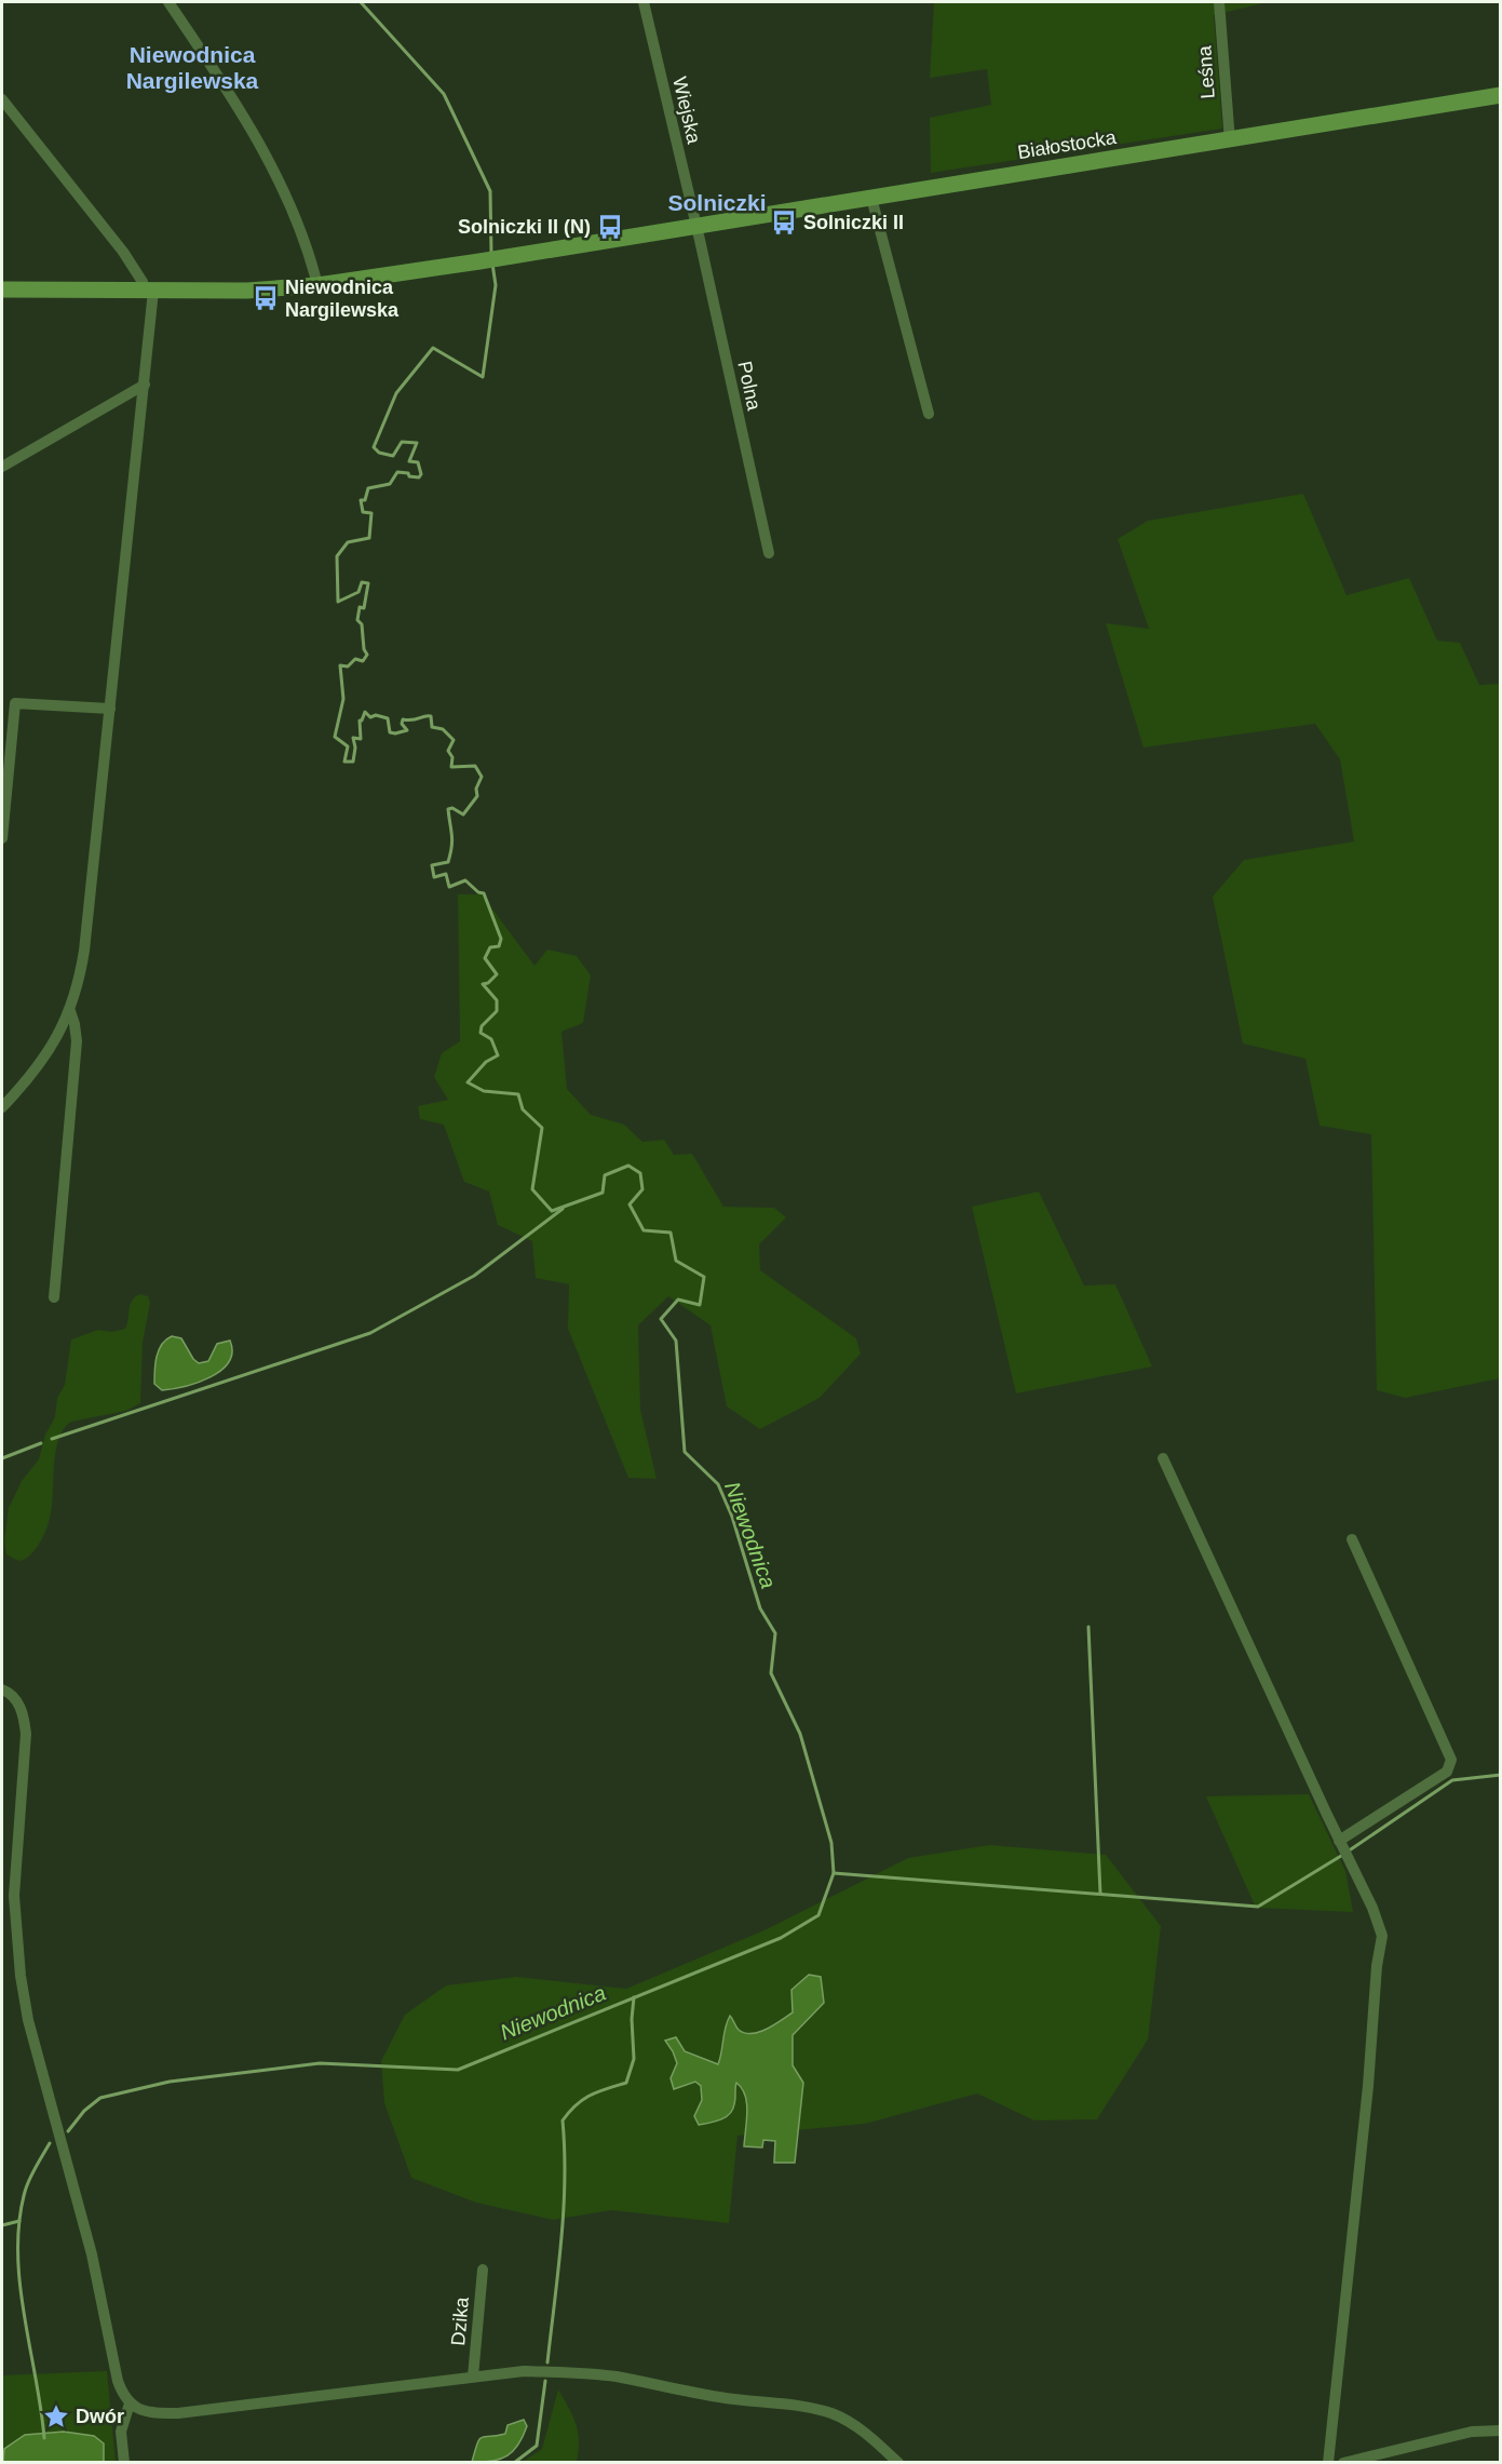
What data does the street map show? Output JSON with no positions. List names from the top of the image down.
{
  "streets": {
    "street": [
      "Leśna",
      "Wiejska",
      "Białostocka",
      "Polna",
      "Dzika"
    ]
  },
  "crossings": [
    ["Leśna", "Białostocka"],
    ["Wiejska", "Białostocka"],
    ["Wiejska", "Polna"],
    ["Białostocka", "Polna"]
  ],
  "districts": ["Niewodnica Nargilewska", "Solniczki"],
  "water": ["Niewodnica"],
  "places": {
    "bus stop": ["Solniczki II", "Solniczki II (N)", "Niewodnica Nargilewska"],
    "place": ["Dwór"]
  }
}
